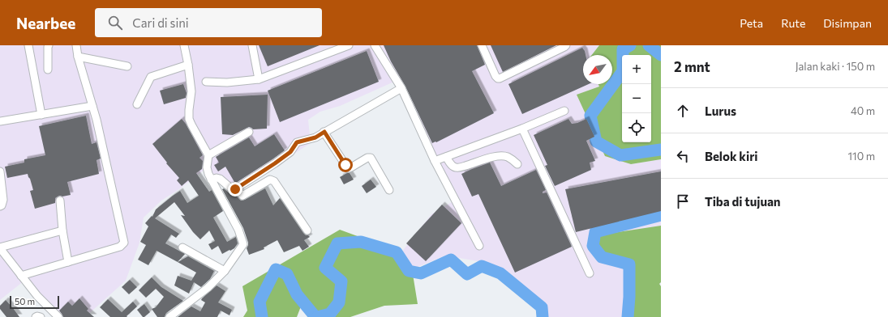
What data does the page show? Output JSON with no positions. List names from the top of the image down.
{
  "scale_bar": "50 m",
  "north": "bottom left",
  "page": {
    "header": "Nearbee",
    "search": "Cari di sini",
    "nav": ["Peta", "Rute", "Disimpan"],
    "heading": ["2 mnt", "Jalan kaki · 150 m"],
    "map_buttons": ["+", "−"],
    "list": [
      ["Lurus", "40 m"],
      ["Belok kiri", "110 m"],
      "Tiba di tujuan"
    ],
    "scale": "50 m"
  }
}
